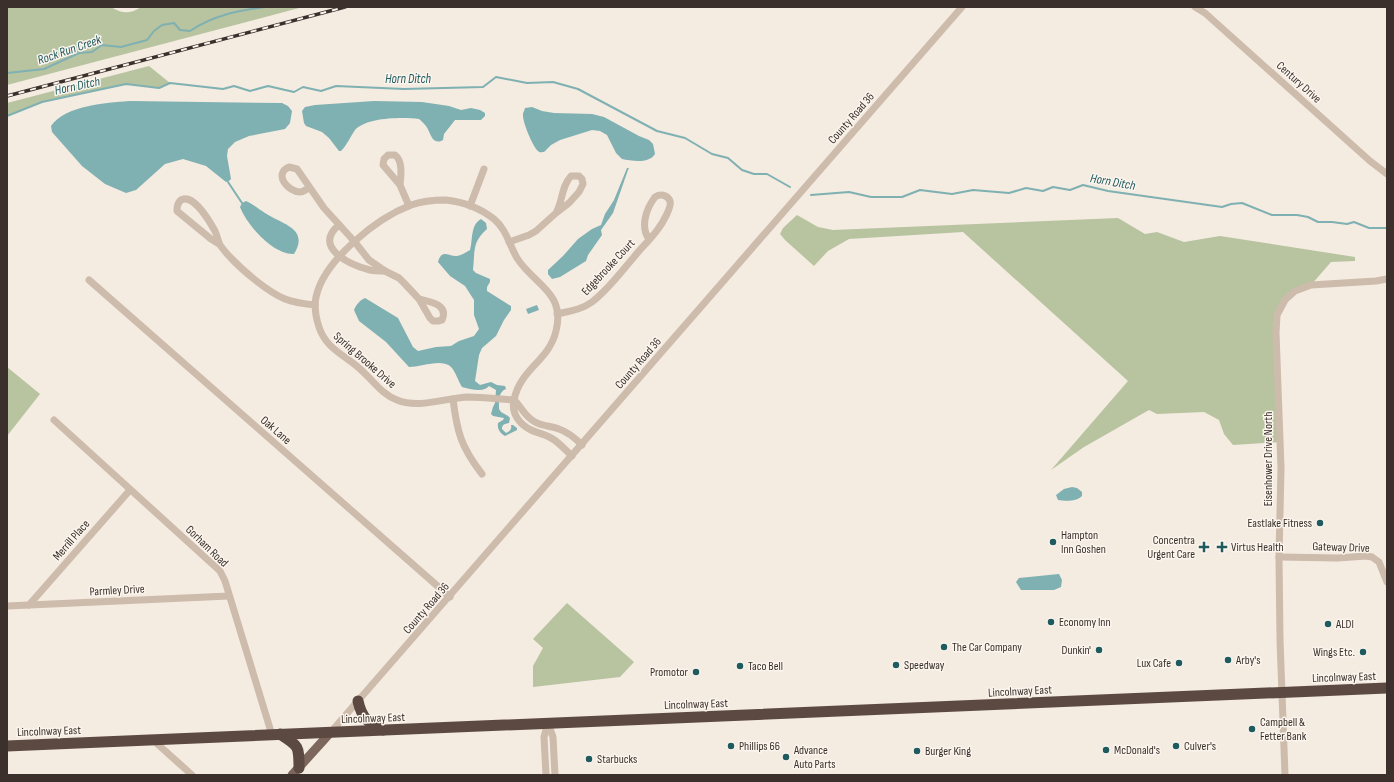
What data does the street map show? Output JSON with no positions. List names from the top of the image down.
{
  "streets": {
    "highway": ["Lincolnway East"],
    "street": [
      "Century Drive",
      "County Road 36",
      "Edgebrooke Court",
      "Spring Brooke Drive",
      "Oak Lane",
      "Eisenhower Drive North",
      "Merrill Place",
      "Gorham Road",
      "Gateway Drive",
      "Parmley Drive"
    ]
  },
  "crossings": [
    ["County Road 36", "Oak Lane"],
    ["County Road 36", "Lincolnway East"],
    ["Edgebrooke Court", "Spring Brooke Drive"],
    ["Eisenhower Drive North", "Gateway Drive"],
    ["Eisenhower Drive North", "Lincolnway East"],
    ["Merrill Place", "Gorham Road"],
    ["Merrill Place", "Parmley Drive"],
    ["Gorham Road", "Parmley Drive"],
    ["Gorham Road", "Lincolnway East"]
  ],
  "water": ["Rock Run Creek", "Horn Ditch"],
  "places": {
    "other": [
      "Eastlake Fitness",
      "Hampton Inn Goshen",
      "Economy Inn",
      "ALDI",
      "The Car Company",
      "Dunkin'",
      "Wings Etc.",
      "Arby's",
      "Lux Cafe",
      "Speedway",
      "Taco Bell",
      "Promotor",
      "Campbell & Fetter Bank",
      "Phillips 66",
      "Culver's",
      "McDonald's",
      "Burger King",
      "Advance Auto Parts",
      "Starbucks"
    ],
    "health": ["Concentra Urgent Care", "Virtus Health"]
  }
}
